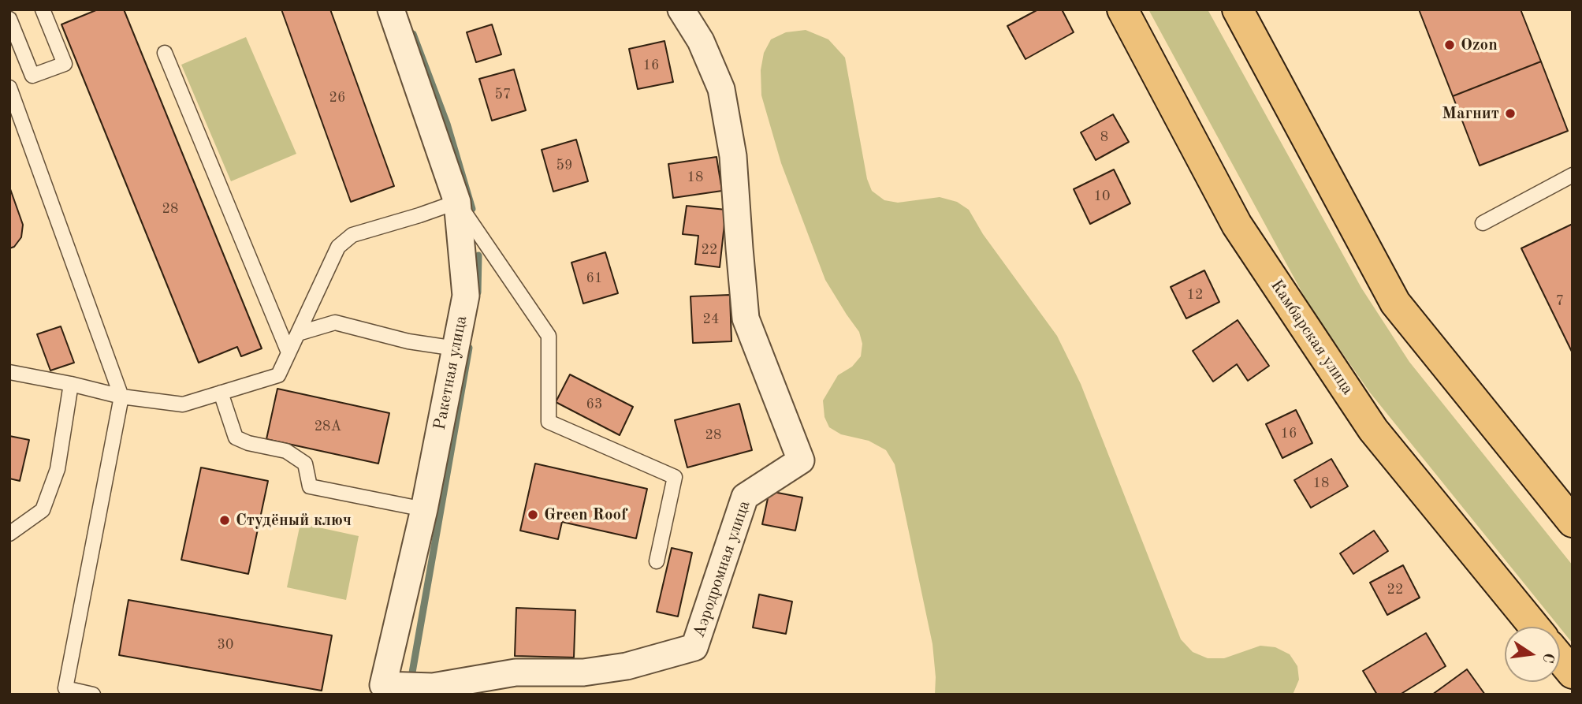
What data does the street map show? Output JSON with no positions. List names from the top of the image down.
{
  "streets": {
    "main road": ["Камбарская улица"],
    "street": ["Ракетная улица", "Аэродромная улица"]
  },
  "crossings": [
    ["Ракетная улица", "Аэродромная улица"]
  ],
  "places": [
    "Ozon",
    "Магнит",
    "Green Roof",
    "Студёный ключ"
  ],
  "house_numbers": [
    "16",
    "57",
    "26",
    "8",
    "59",
    "18",
    "10",
    "28",
    "22",
    "61",
    "12",
    "7",
    "24",
    "63",
    "28А",
    "16",
    "28",
    "18",
    "22",
    "30"
  ],
  "north": "right"
}
